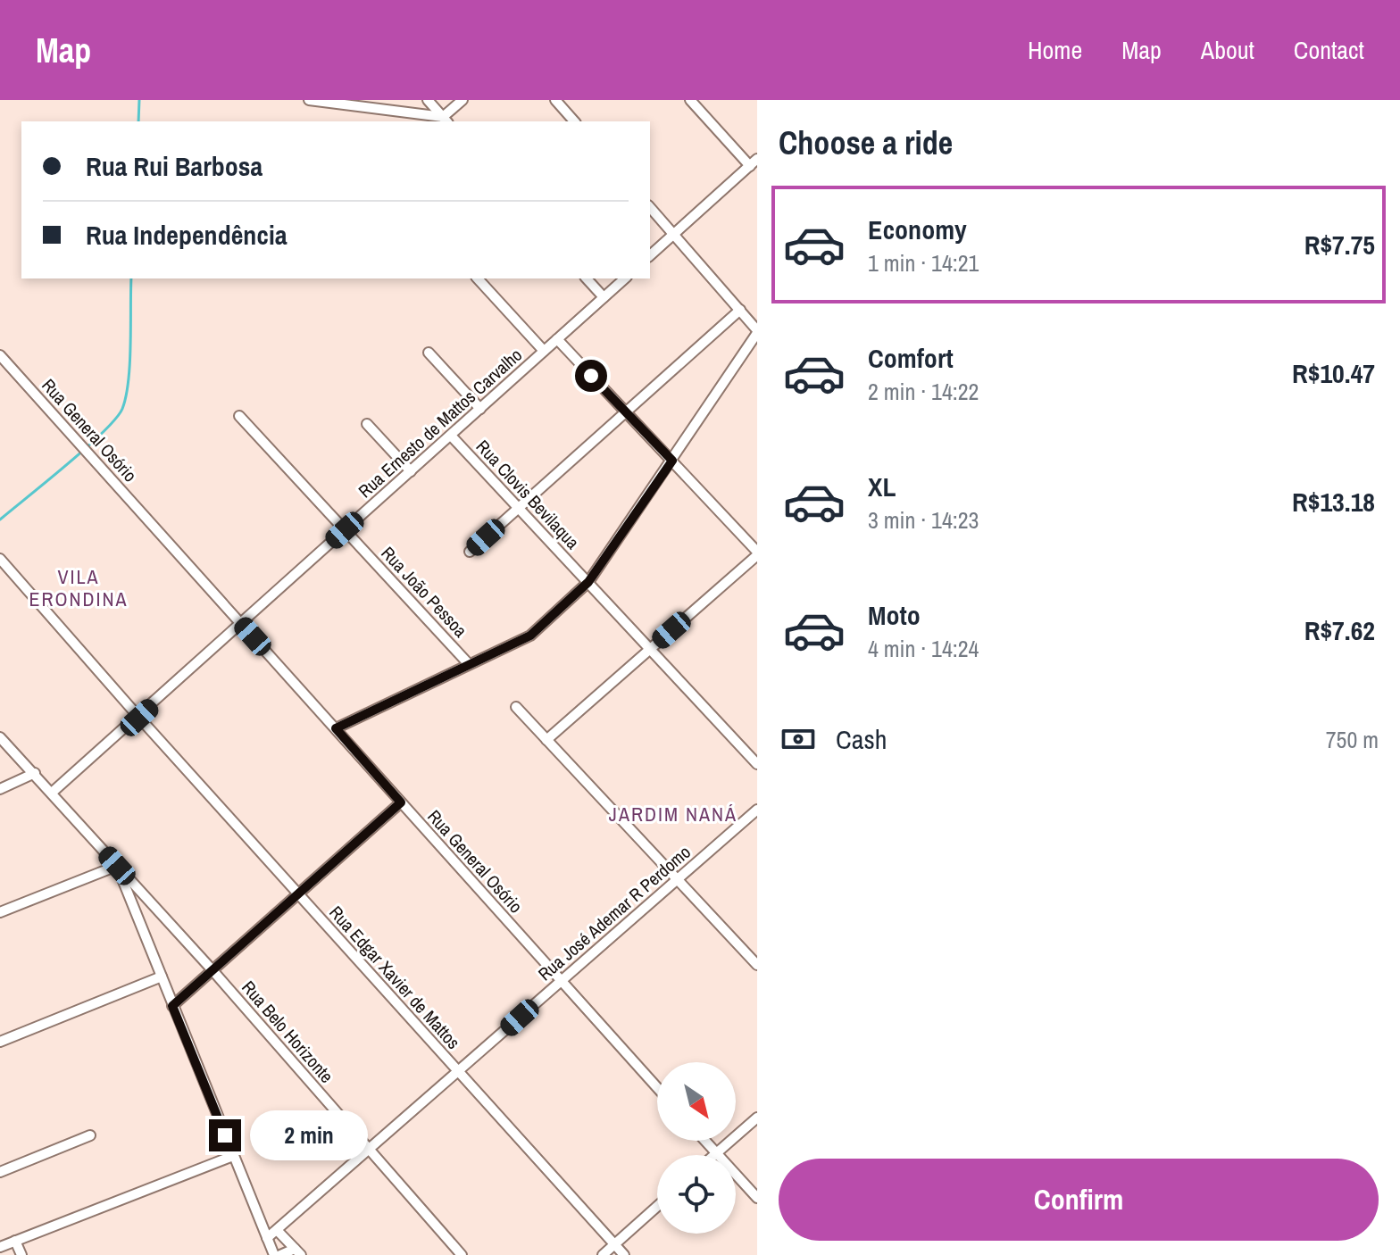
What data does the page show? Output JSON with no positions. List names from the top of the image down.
{
  "streets": {
    "street": [
      "Rua Ernesto de Mattos Carvalho",
      "Rua General Osório",
      "Rua Clovis Bevilaqua",
      "Rua João Pessoa",
      "Rua José Ademar R Perdomo",
      "Rua Edgar Xavier de Mattos",
      "Rua Belo Horizonte"
    ]
  },
  "crossings": [
    ["Rua Ernesto de Mattos Carvalho", "Rua General Osório"],
    ["Rua Ernesto de Mattos Carvalho", "Rua Clovis Bevilaqua"],
    ["Rua Ernesto de Mattos Carvalho", "Rua João Pessoa"],
    ["Rua Ernesto de Mattos Carvalho", "Rua Edgar Xavier de Mattos"],
    ["Rua Ernesto de Mattos Carvalho", "Rua Belo Horizonte"],
    ["Rua General Osório", "Rua José Ademar R Perdomo"],
    ["Rua José Ademar R Perdomo", "Rua Edgar Xavier de Mattos"],
    ["Rua José Ademar R Perdomo", "Rua Belo Horizonte"]
  ],
  "districts": ["VILA ERONDINA", "JARDIM NANÁ"],
  "north": "bottom right",
  "page": {
    "header": "Map",
    "nav": [
      "Home",
      "Map",
      "About",
      "Contact"
    ],
    "heading": "Choose a ride",
    "banner": ["Rua Rui Barbosa", "Rua Independência"],
    "list": [
      {
        "name": "Economy",
        "note": "1 min · 14:21",
        "value": "R$7.75"
      },
      {
        "name": "Comfort",
        "note": "2 min · 14:22",
        "value": "R$10.47"
      },
      {
        "name": "XL",
        "note": "3 min · 14:23",
        "value": "R$13.18"
      },
      {
        "name": "Moto",
        "note": "4 min · 14:24",
        "value": "R$7.62"
      }
    ],
    "pay": ["Cash", "750 m"],
    "bubble": "2 min",
    "buttons": "Confirm"
  }
}
